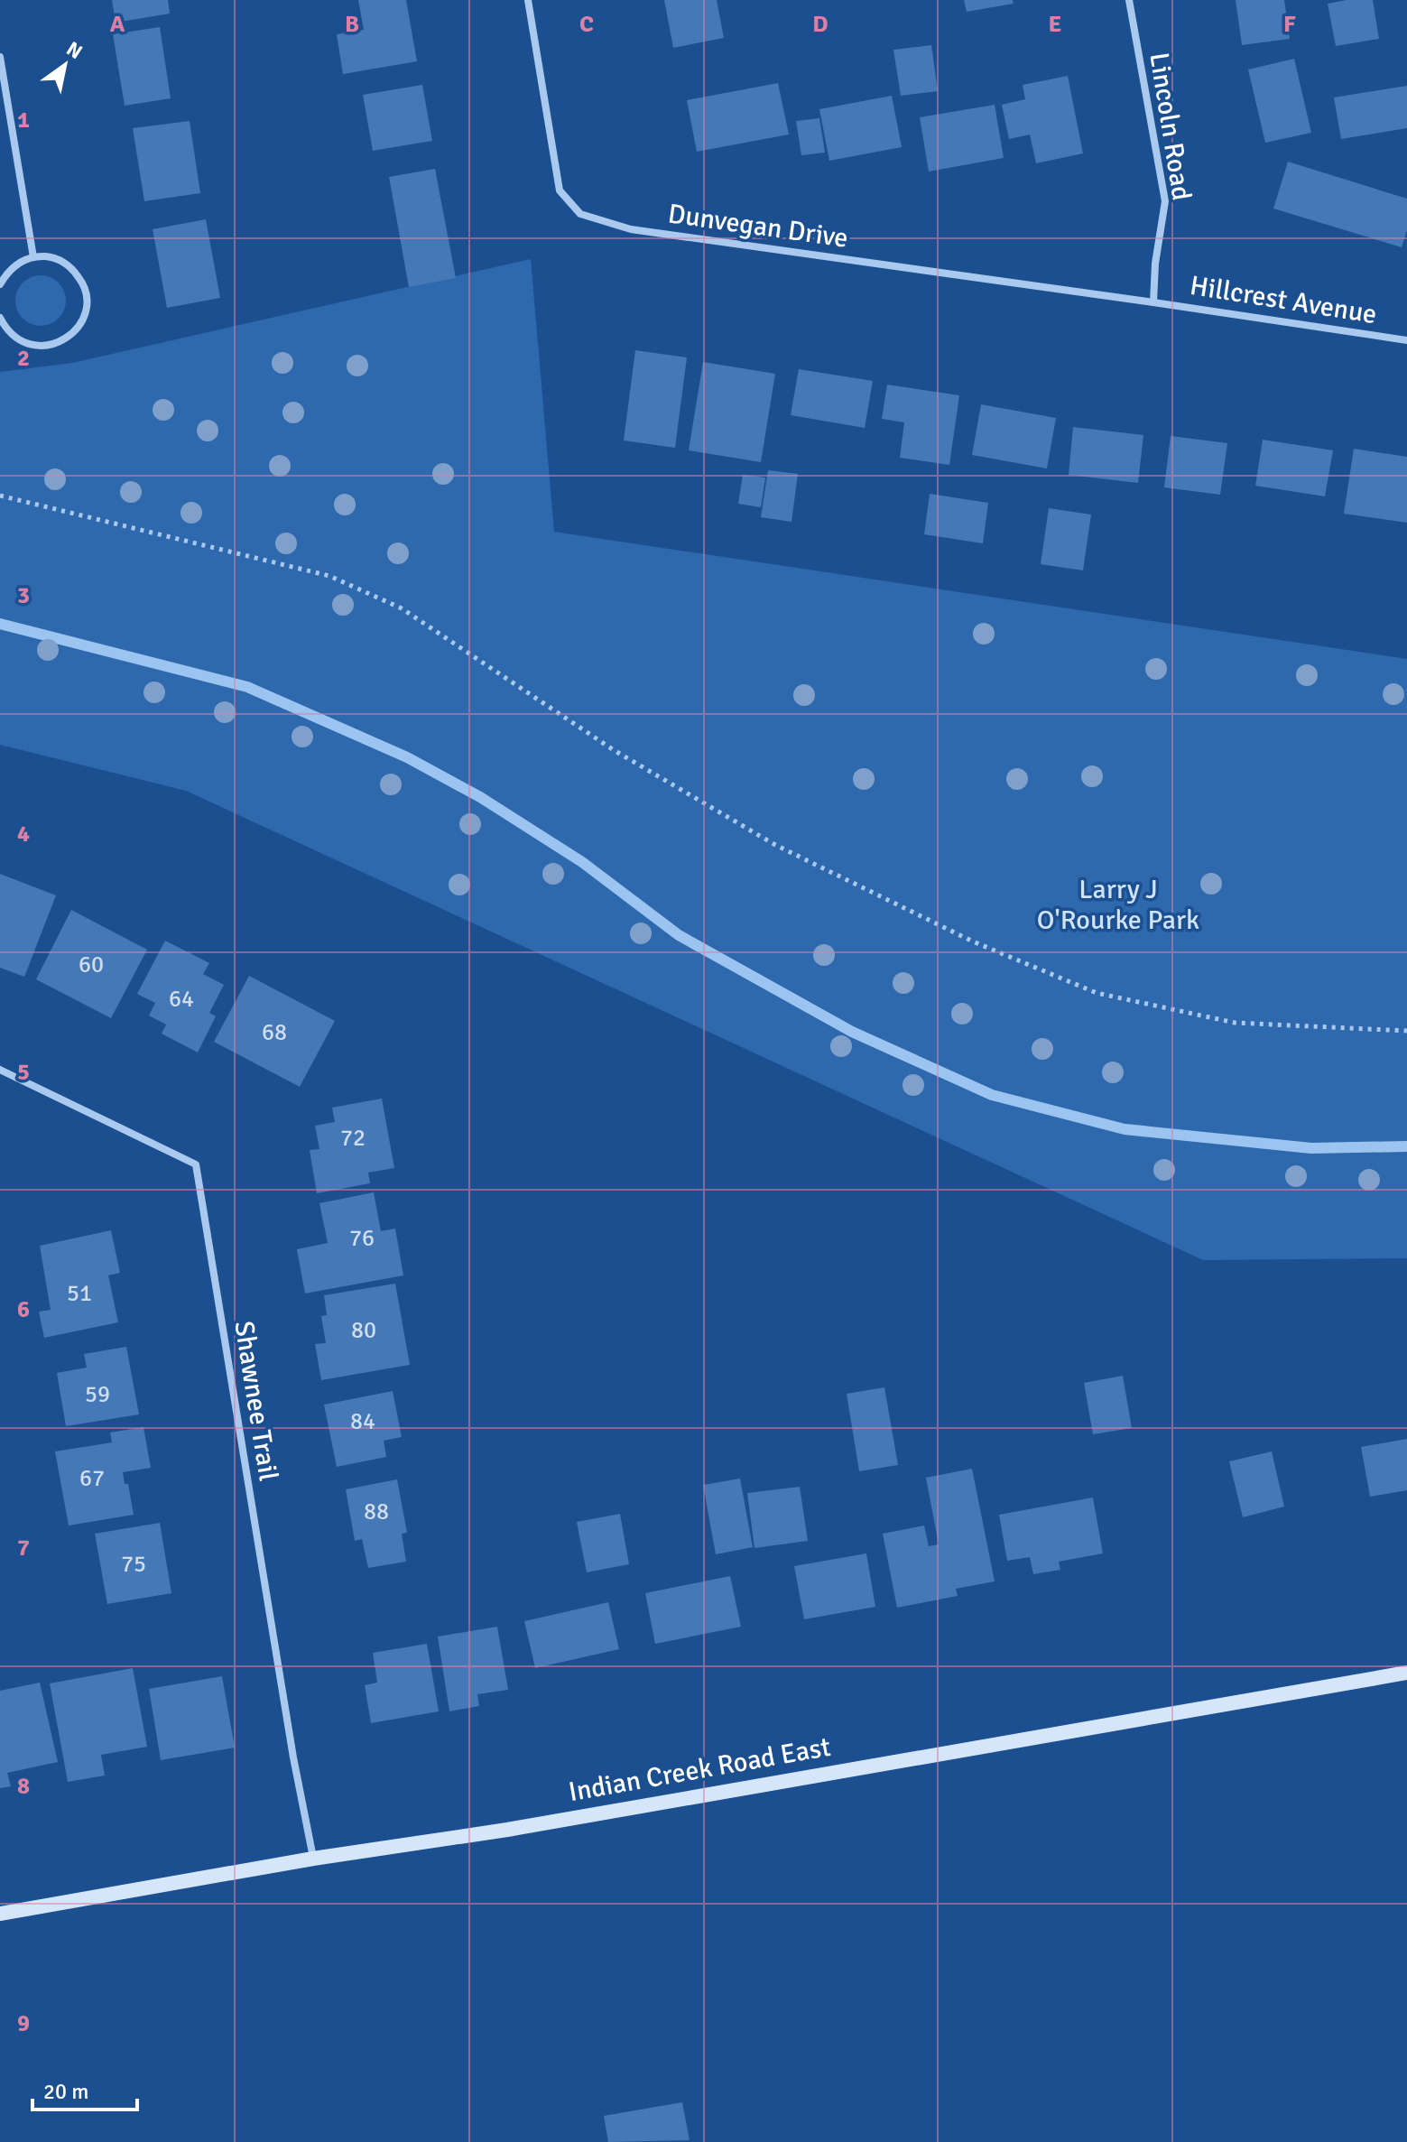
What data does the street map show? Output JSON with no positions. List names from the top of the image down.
{
  "streets": {
    "main road": ["Indian Creek Road East"],
    "street": [
      "Lincoln Road",
      "Dunvegan Drive",
      "Hillcrest Avenue",
      "Shawnee Trail"
    ]
  },
  "crossings": [
    ["Lincoln Road", "Dunvegan Drive"],
    ["Lincoln Road", "Hillcrest Avenue"],
    ["Dunvegan Drive", "Hillcrest Avenue"],
    ["Shawnee Trail", "Indian Creek Road East"]
  ],
  "parks": ["Larry J O'Rourke Park"],
  "house_numbers": [
    "60",
    "64",
    "68",
    "72",
    "76",
    "51",
    "80",
    "59",
    "84",
    "67",
    "88",
    "75"
  ],
  "scale_bar": "20 m",
  "north": "top right",
  "grid": {
    "columns": [
      "A",
      "B",
      "C",
      "D",
      "E",
      "F"
    ],
    "rows": [
      "1",
      "2",
      "3",
      "4",
      "5",
      "6",
      "7",
      "8",
      "9"
    ]
  }
}
